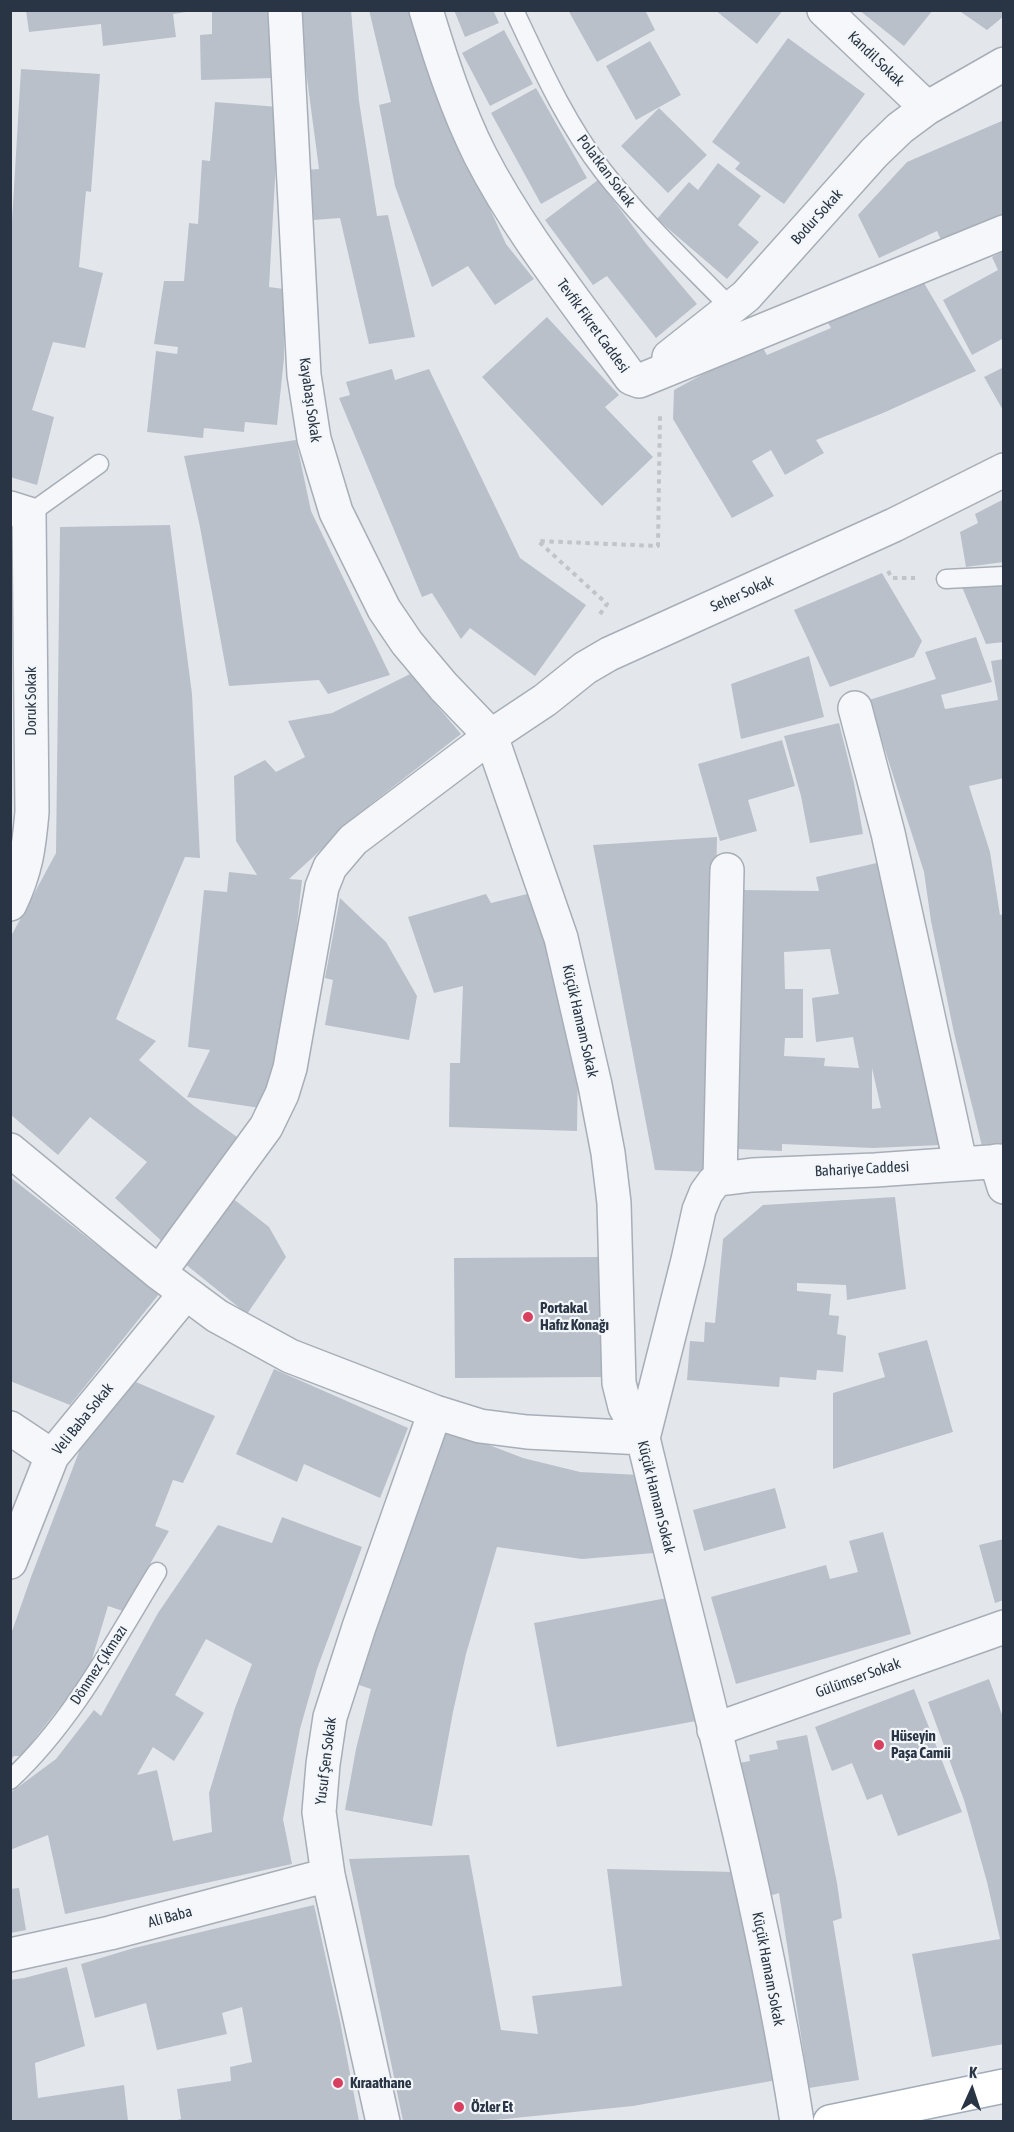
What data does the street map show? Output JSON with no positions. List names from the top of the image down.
{
  "streets": {
    "street": [
      "Kandil Sokak",
      "Bodur Sokak",
      "Tevfik Fikret Caddesi",
      "Kayabaşı Sokak",
      "Seher Sokak",
      "Doruk Sokak",
      "Küçük Hamam Sokak",
      "Bahariye Caddesi",
      "Veli Baba Sokak",
      "Gülümser Sokak",
      "Yusuf Şen Sokak",
      "Ali Baba"
    ],
    "lane": ["Polatkan Sokak", "Dönmez Çıkmazı"]
  },
  "crossings": [
    ["Kandil Sokak", "Bodur Sokak"],
    ["Polatkan Sokak", "Bodur Sokak"],
    ["Bodur Sokak", "Tevfik Fikret Caddesi"],
    ["Kayabaşı Sokak", "Seher Sokak"],
    ["Kayabaşı Sokak", "Küçük Hamam Sokak"],
    ["Seher Sokak", "Küçük Hamam Sokak"],
    ["Küçük Hamam Sokak", "Gülümser Sokak"],
    ["Yusuf Şen Sokak", "Ali Baba"]
  ],
  "places": [
    "Portakal Hafız Konağı",
    "Hüseyin Paşa Camii",
    "Kıraathane",
    "Özler Et"
  ],
  "north": "top"
}
